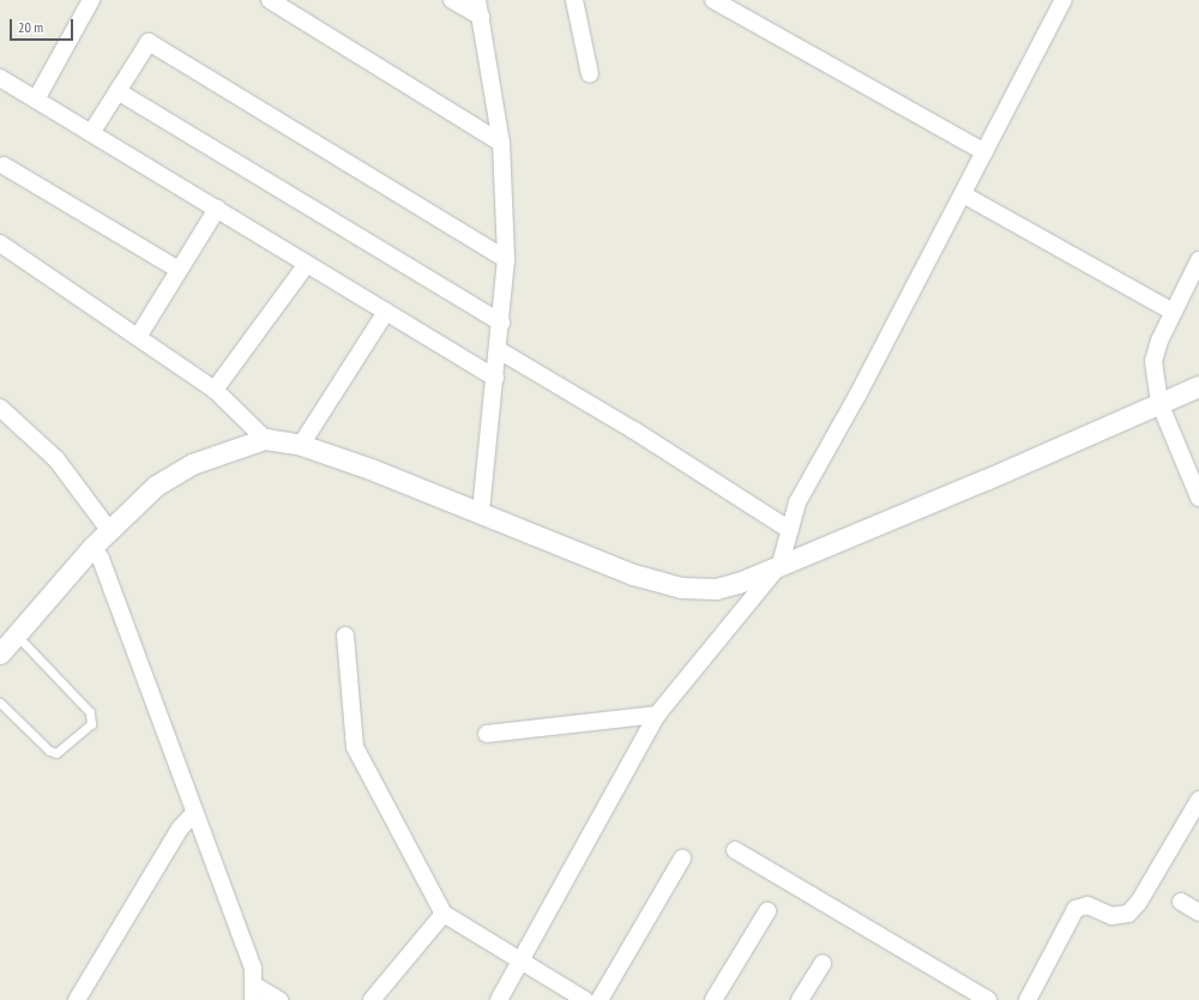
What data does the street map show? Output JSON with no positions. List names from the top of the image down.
{
  "scale_bar": "20 m"
}
